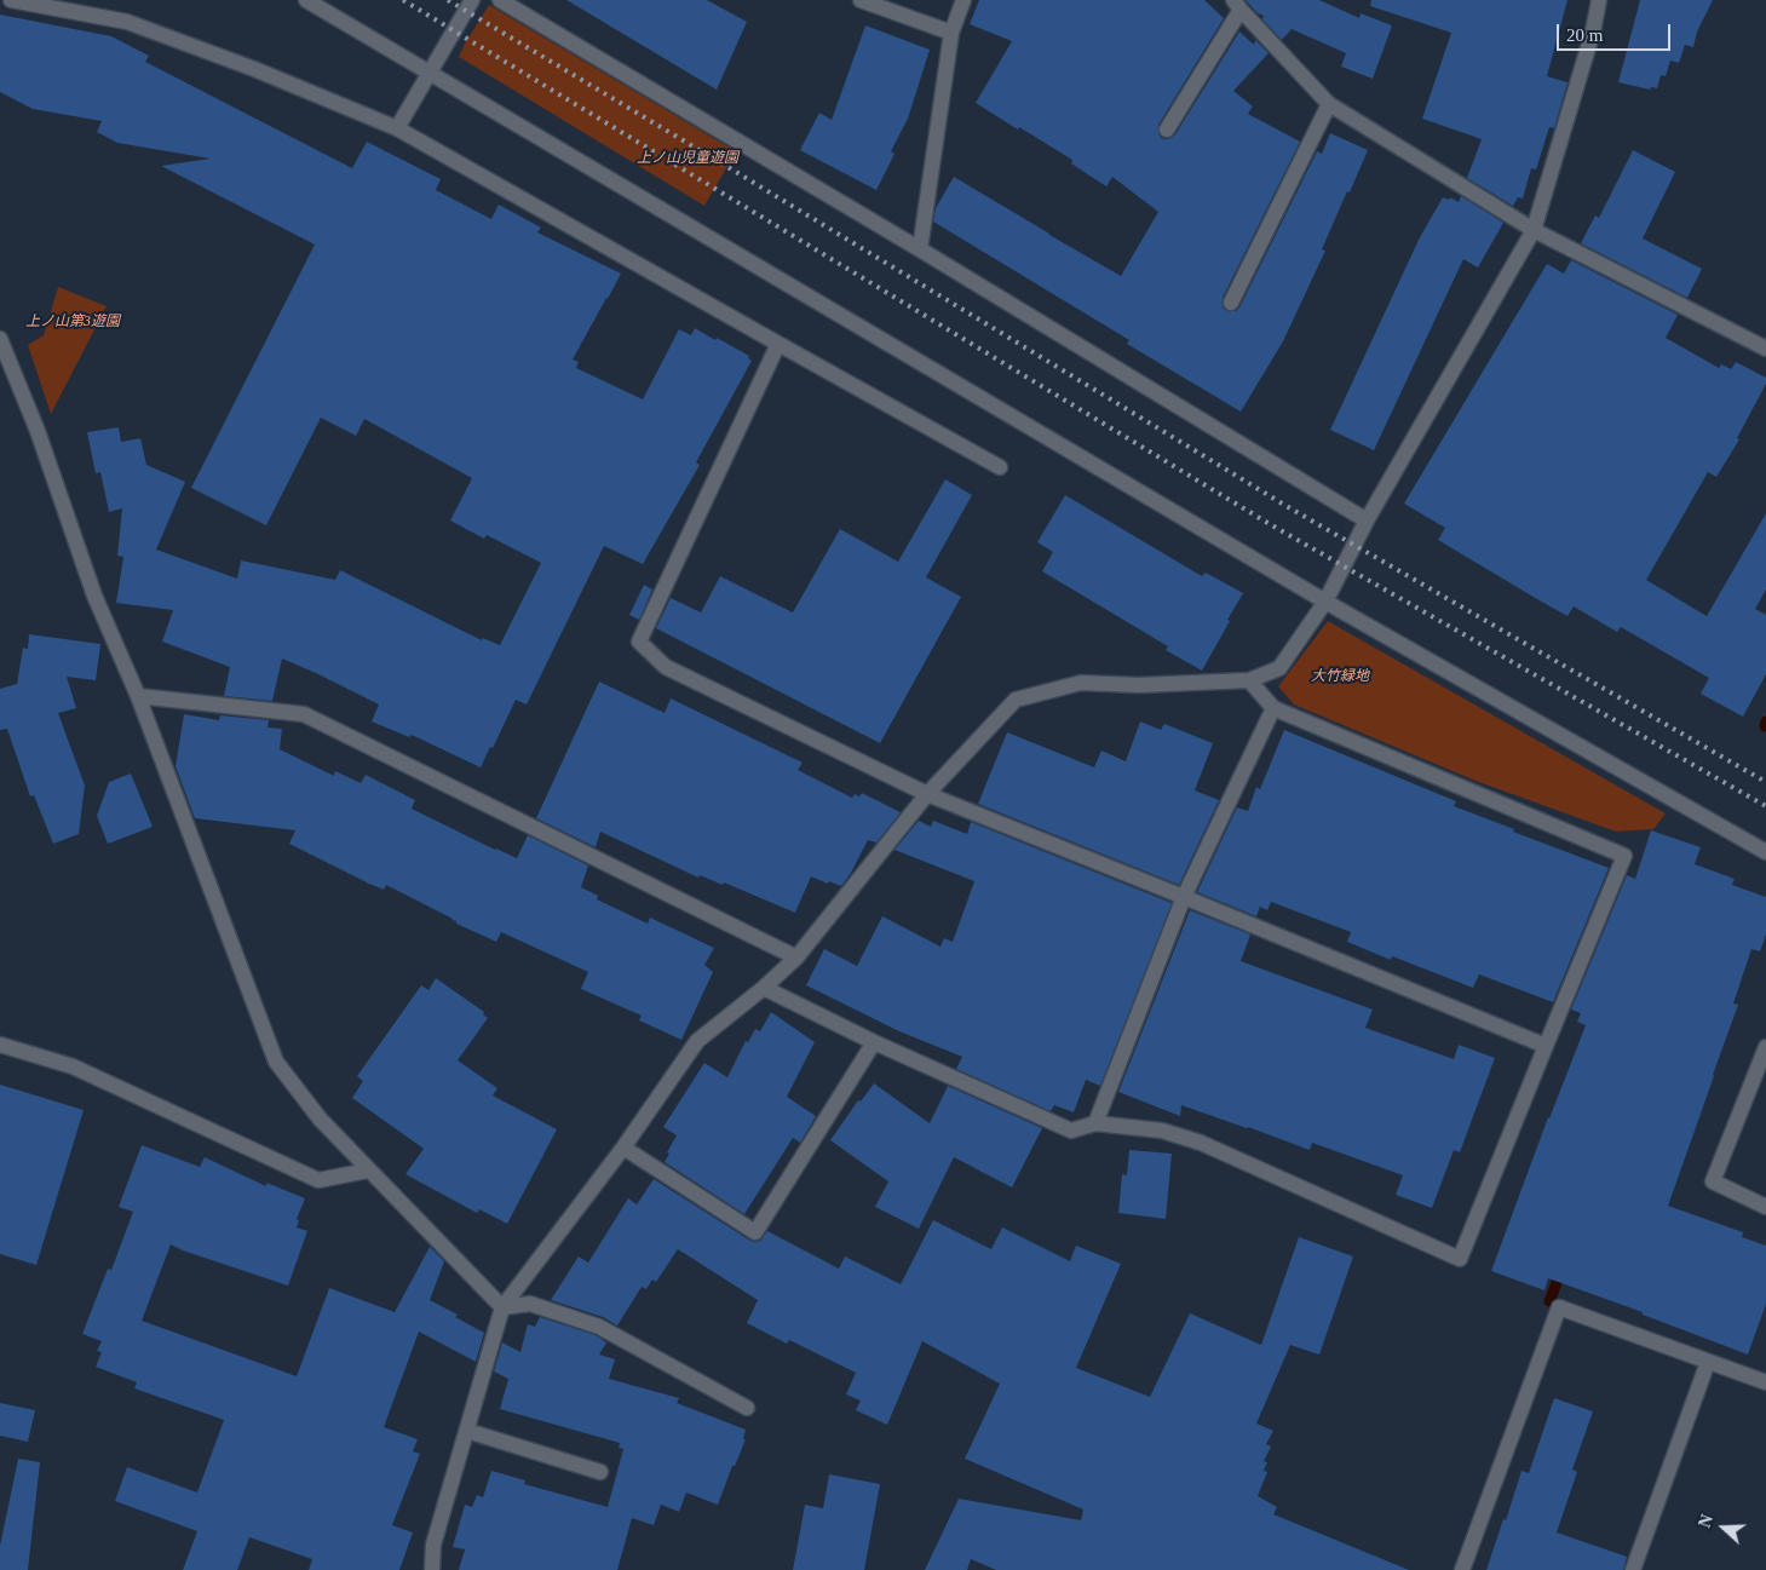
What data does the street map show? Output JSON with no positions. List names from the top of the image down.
{
  "parks": ["上ノ山児童遊園", "上ノ山第3遊園", "大竹緑地"],
  "scale_bar": "20 m",
  "north": "left"
}
